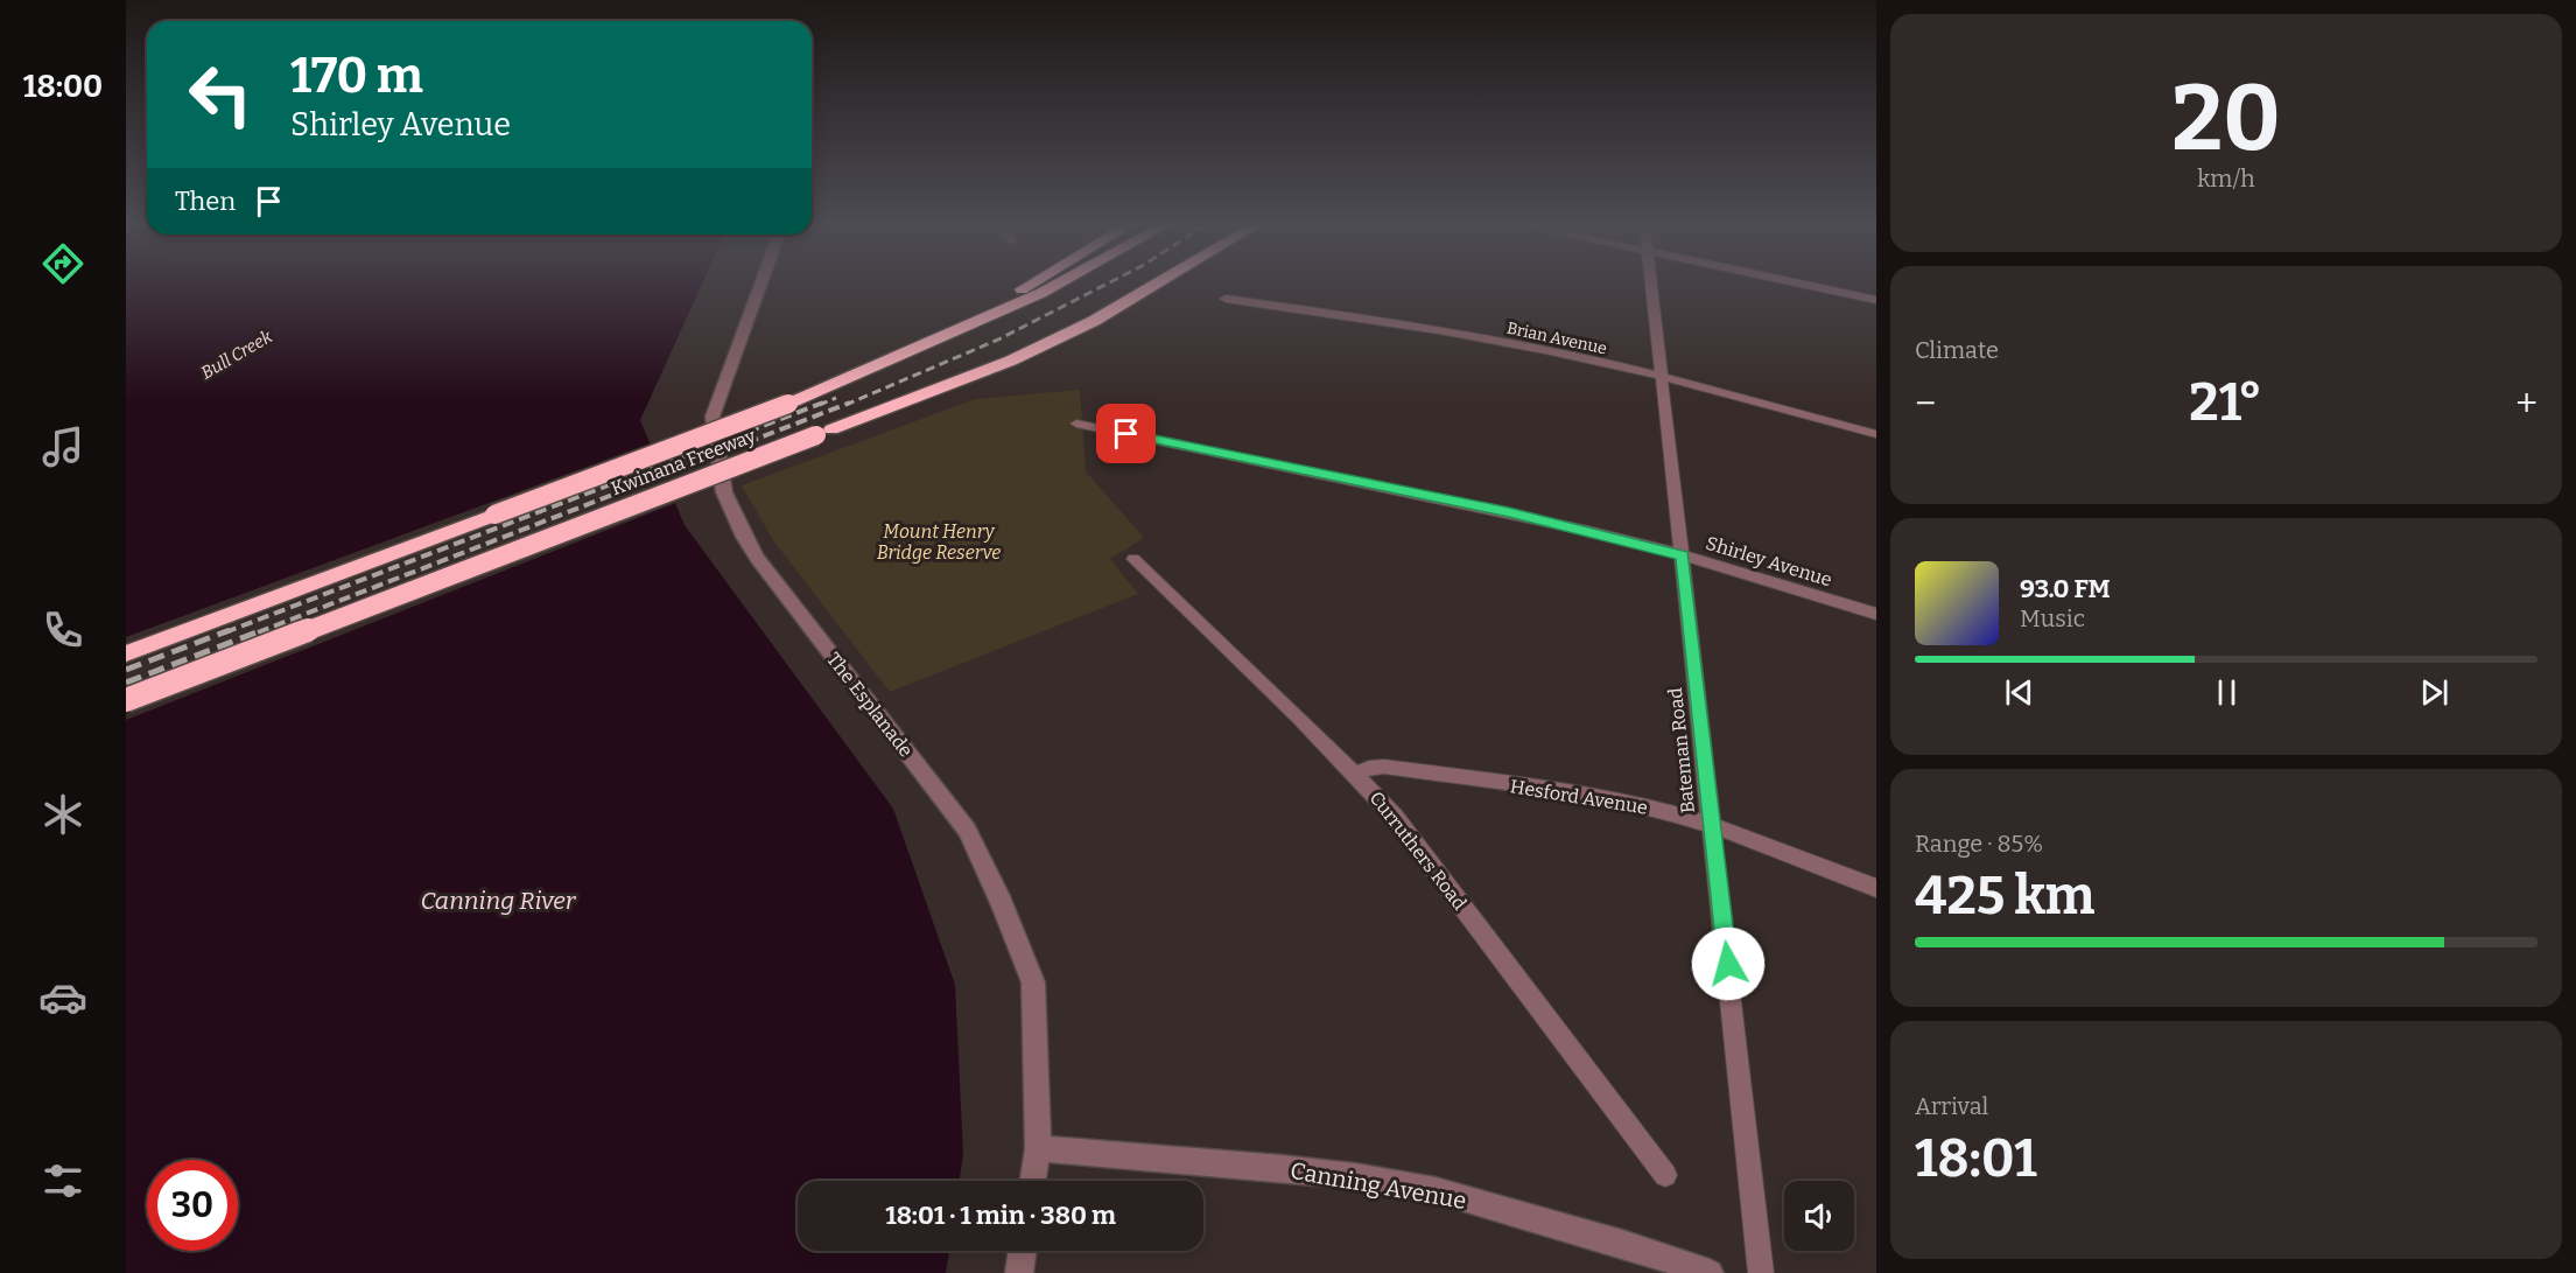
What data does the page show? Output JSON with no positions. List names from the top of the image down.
{
  "streets": {
    "highway": ["Kwinana Freeway"],
    "street": [
      "Brian Avenue",
      "Shirley Avenue",
      "The Esplanade",
      "Bateman Road",
      "Hesford Avenue",
      "Curruthers Road",
      "Canning Avenue"
    ]
  },
  "crossings": [
    ["Brian Avenue", "Bateman Road"],
    ["Shirley Avenue", "Bateman Road"],
    ["The Esplanade", "Canning Avenue"],
    ["Bateman Road", "Hesford Avenue"],
    ["Hesford Avenue", "Curruthers Road"]
  ],
  "water": ["Bull Creek", "Canning River"],
  "parks": ["Mount Henry Bridge Reserve"],
  "page": {
    "tabs": "18:00",
    "tile": [
      ["20", "km/h"],
      "Climate",
      ["Range · 85%", "425 km"],
      ["Arrival", "18:01"]
    ],
    "turn": ["170 m", "Shirley Avenue"],
    "then": "Then",
    "heat": ["−", "21°", "+"],
    "song": ["93.0 FM", "Music"],
    "limit": "30",
    "trip": "18:01 · 1 min · 380 m"
  }
}
